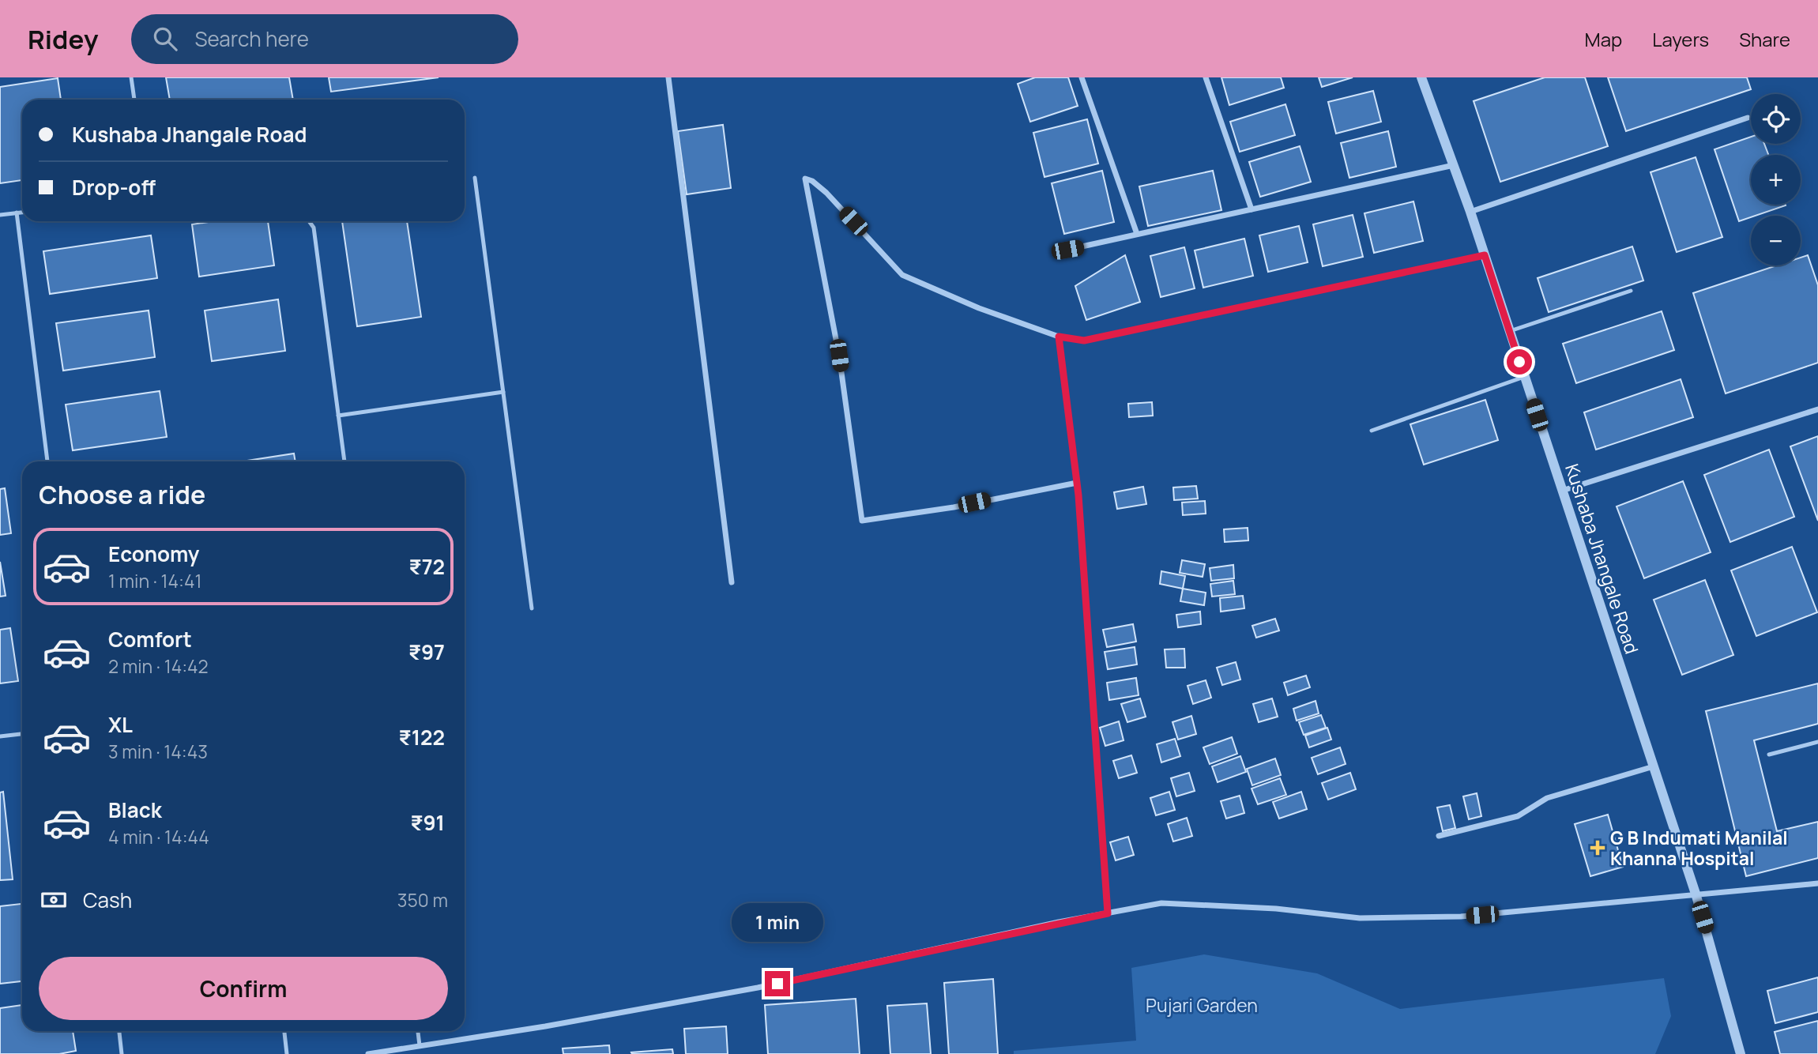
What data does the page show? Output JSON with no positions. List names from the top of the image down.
{
  "streets": {
    "street": ["Kushaba Jhangale Road"]
  },
  "parks": ["Pujari Garden"],
  "places": {
    "health": ["G B Indumati Manilal Khanna Hospital"]
  },
  "page": {
    "header": "Ridey",
    "search": "Search here",
    "nav": ["Map", "Layers", "Share"],
    "map_buttons": ["+", "−"],
    "banner": ["Kushaba Jhangale Road", "Drop-off"],
    "heading": "Choose a ride",
    "list": [
      {
        "name": "Economy",
        "note": "1 min · 14:41",
        "value": "₹72"
      },
      {
        "name": "Comfort",
        "note": "2 min · 14:42",
        "value": "₹97"
      },
      {
        "name": "XL",
        "note": "3 min · 14:43",
        "value": "₹122"
      },
      {
        "name": "Black",
        "note": "4 min · 14:44",
        "value": "₹91"
      }
    ],
    "pay": ["Cash", "350 m"],
    "bubble": "1 min",
    "buttons": "Confirm"
  }
}
